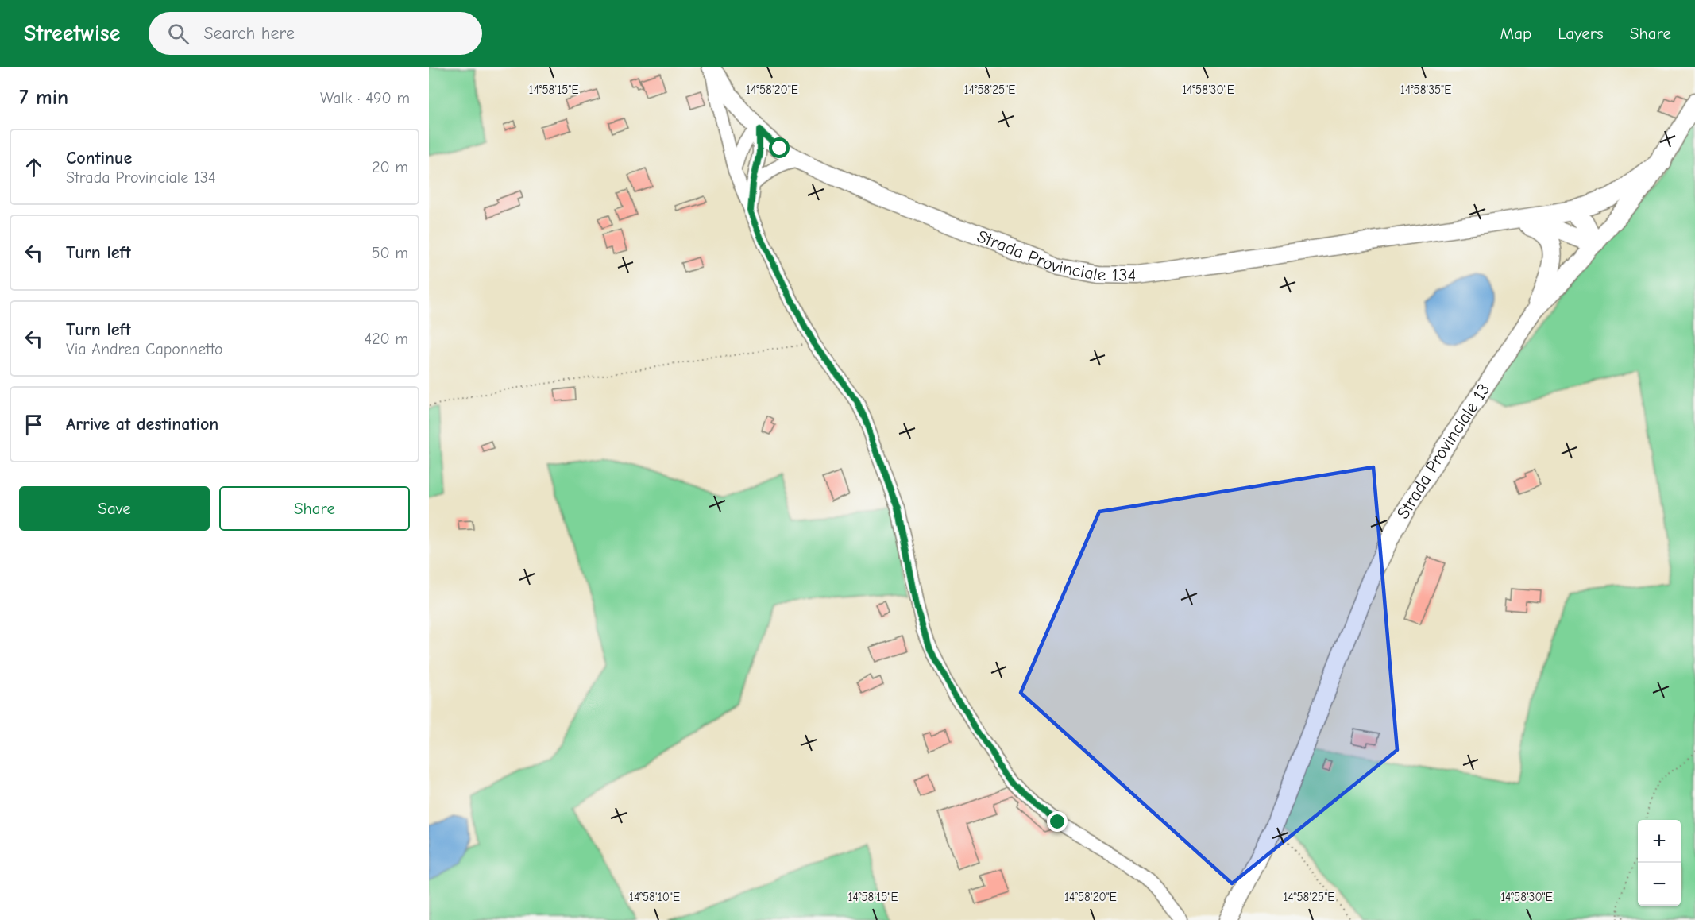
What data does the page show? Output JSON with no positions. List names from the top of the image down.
{
  "streets": {
    "main road": ["Strada Provinciale 134", "Strada Provinciale 13"]
  },
  "page": {
    "header": "Streetwise",
    "search": "Search here",
    "nav": ["Map", "Layers", "Share"],
    "heading": ["7 min", "Walk · 490 m"],
    "list": [
      ["Continue", "Strada Provinciale 134", "20 m"],
      ["Turn left", "50 m"],
      ["Turn left", "Via Andrea Caponnetto", "420 m"],
      "Arrive at destination"
    ],
    "buttons": ["Save", "Share"],
    "map_buttons": ["+", "−"]
  },
  "coordinates": [
    "14°58'15\"E",
    "14°58'20\"E",
    "14°58'25\"E",
    "14°58'30\"E",
    "14°58'35\"E",
    "14°58'10\"E"
  ]
}
